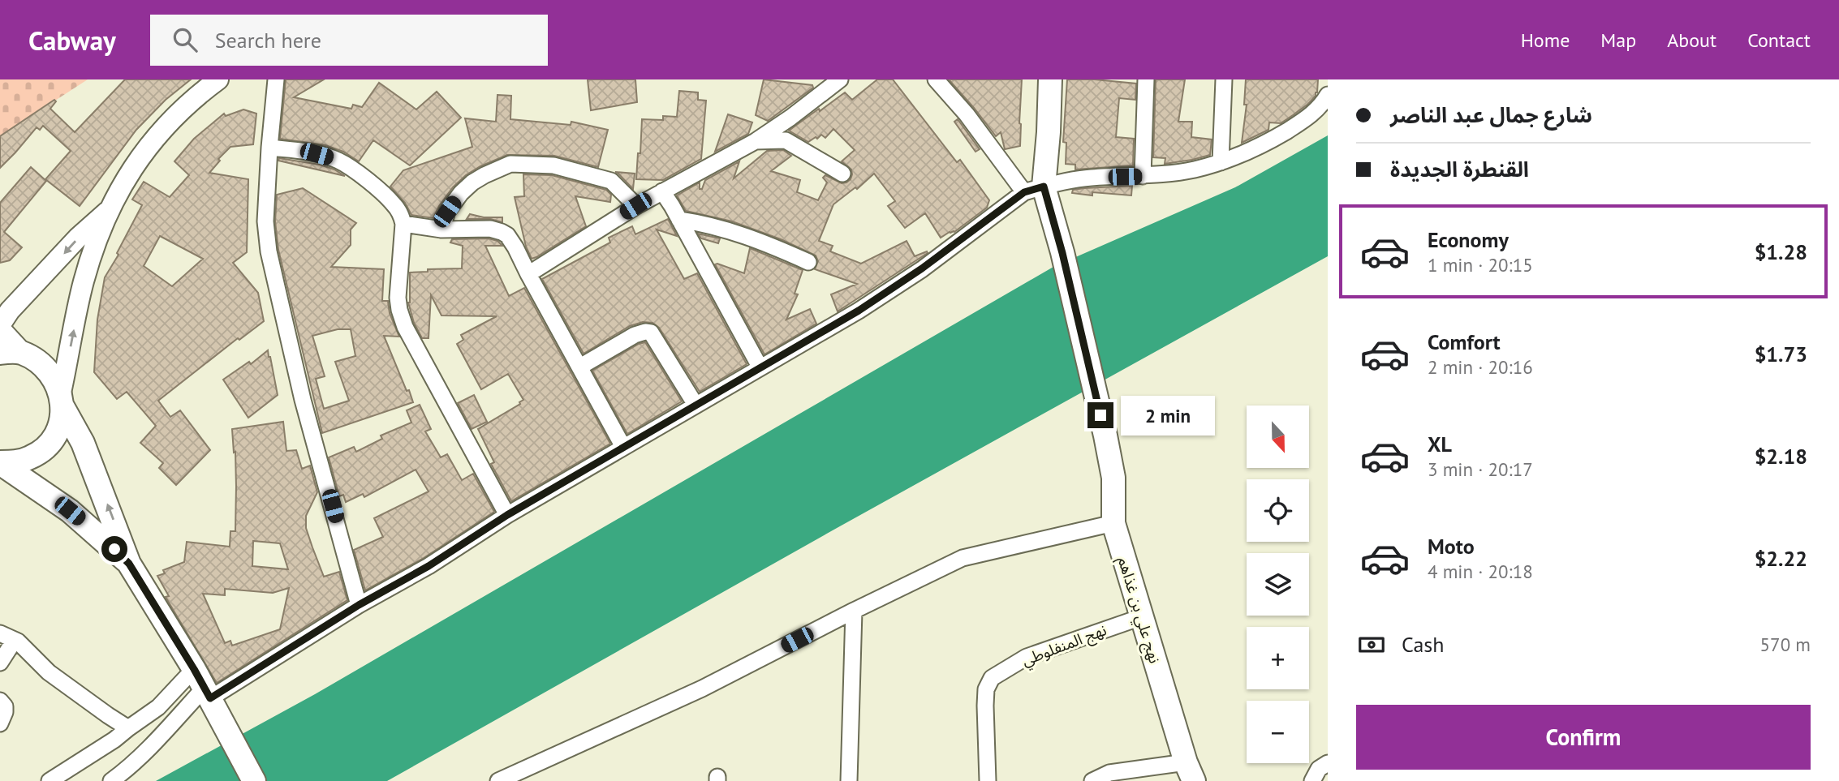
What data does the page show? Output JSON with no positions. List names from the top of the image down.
{
  "streets": {
    "main road": ["نهج علي بن غذاهم"],
    "street": ["نهج المنفلوطي"]
  },
  "crossings": [
    ["نهج علي بن غذاهم", "نهج المنفلوطي"]
  ],
  "north": "bottom",
  "page": {
    "header": "Cabway",
    "search": "Search here",
    "nav": [
      "Home",
      "Map",
      "About",
      "Contact"
    ],
    "banner": ["شارع جمال عبد الناصر", "القنطرة الجديدة"],
    "list": [
      {
        "name": "Economy",
        "note": "1 min · 20:15",
        "value": "$1.28"
      },
      {
        "name": "Comfort",
        "note": "2 min · 20:16",
        "value": "$1.73"
      },
      {
        "name": "XL",
        "note": "3 min · 20:17",
        "value": "$2.18"
      },
      {
        "name": "Moto",
        "note": "4 min · 20:18",
        "value": "$2.22"
      }
    ],
    "bubble": "2 min",
    "map_buttons": ["+", "−"],
    "pay": ["Cash", "570 m"],
    "buttons": "Confirm"
  }
}
